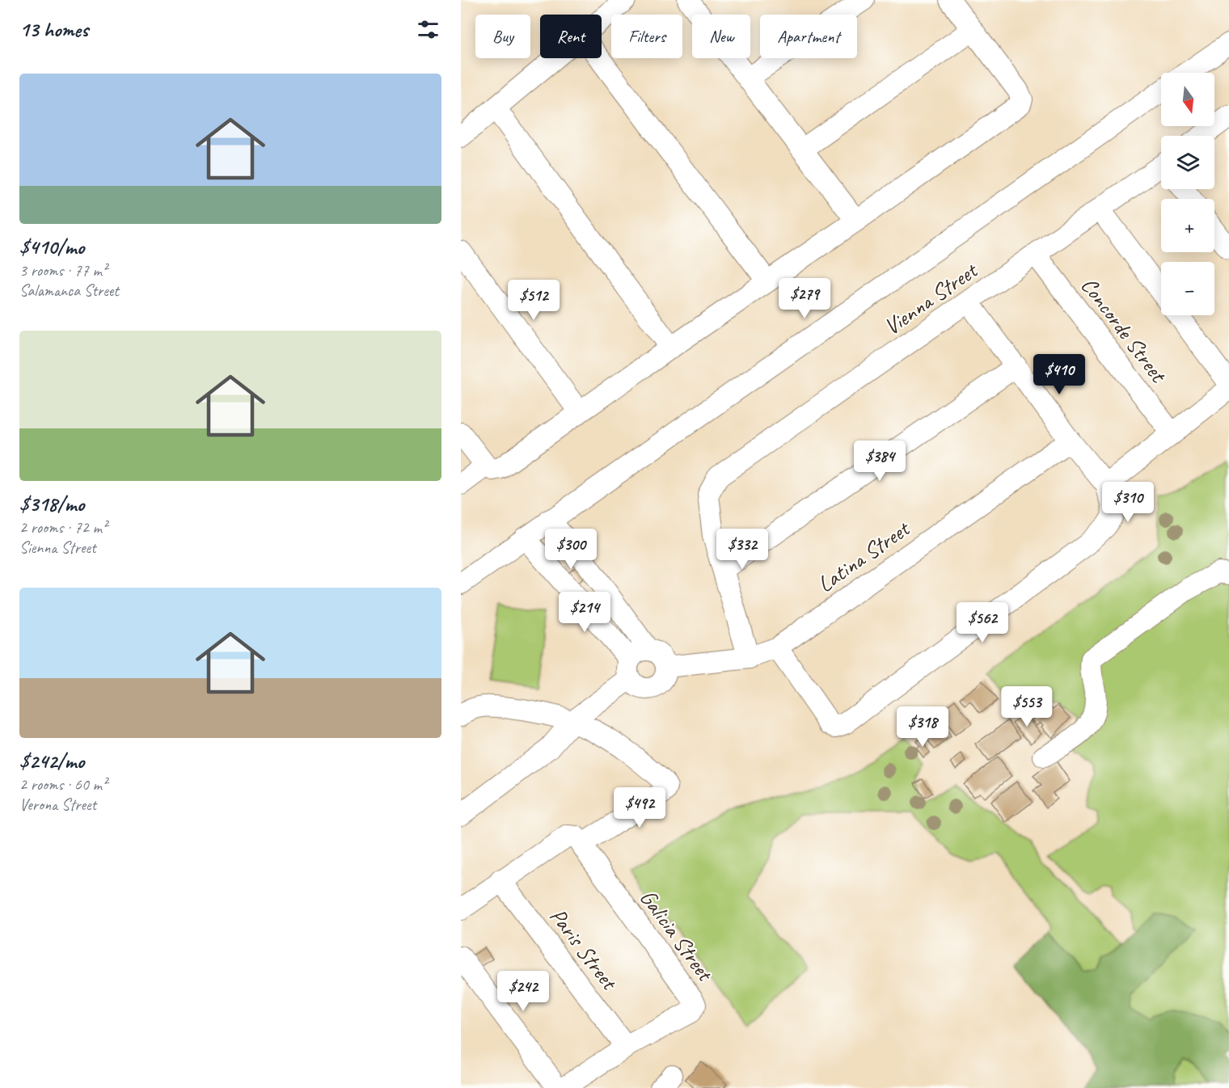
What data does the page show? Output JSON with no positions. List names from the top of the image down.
{
  "streets": {
    "street": [
      "Vienna Street",
      "Concorde Street",
      "Latina Street",
      "Galicia Street",
      "Paris Street"
    ]
  },
  "crossings": [
    ["Vienna Street", "Concorde Street"],
    ["Galicia Street", "Paris Street"]
  ],
  "north": "bottom",
  "page": {
    "heading": "13 homes",
    "chip": [
      "Buy",
      "Rent",
      "Filters",
      "New",
      "Apartment"
    ],
    "list": [
      {
        "name": "$410/mo",
        "note": "3 rooms · 77 m² · Salamanca Street"
      },
      {
        "name": "$318/mo",
        "note": "2 rooms · 72 m² · Sienna Street"
      },
      {
        "name": "$242/mo",
        "note": "2 rooms · 60 m² · Verona Street"
      }
    ],
    "map_buttons": ["+", "−"],
    "price": [
      "$279",
      "$512",
      "$410",
      "$384",
      "$310",
      "$300",
      "$332",
      "$214",
      "$562",
      "$553",
      "$318",
      "$492",
      "$242"
    ]
  }
}
